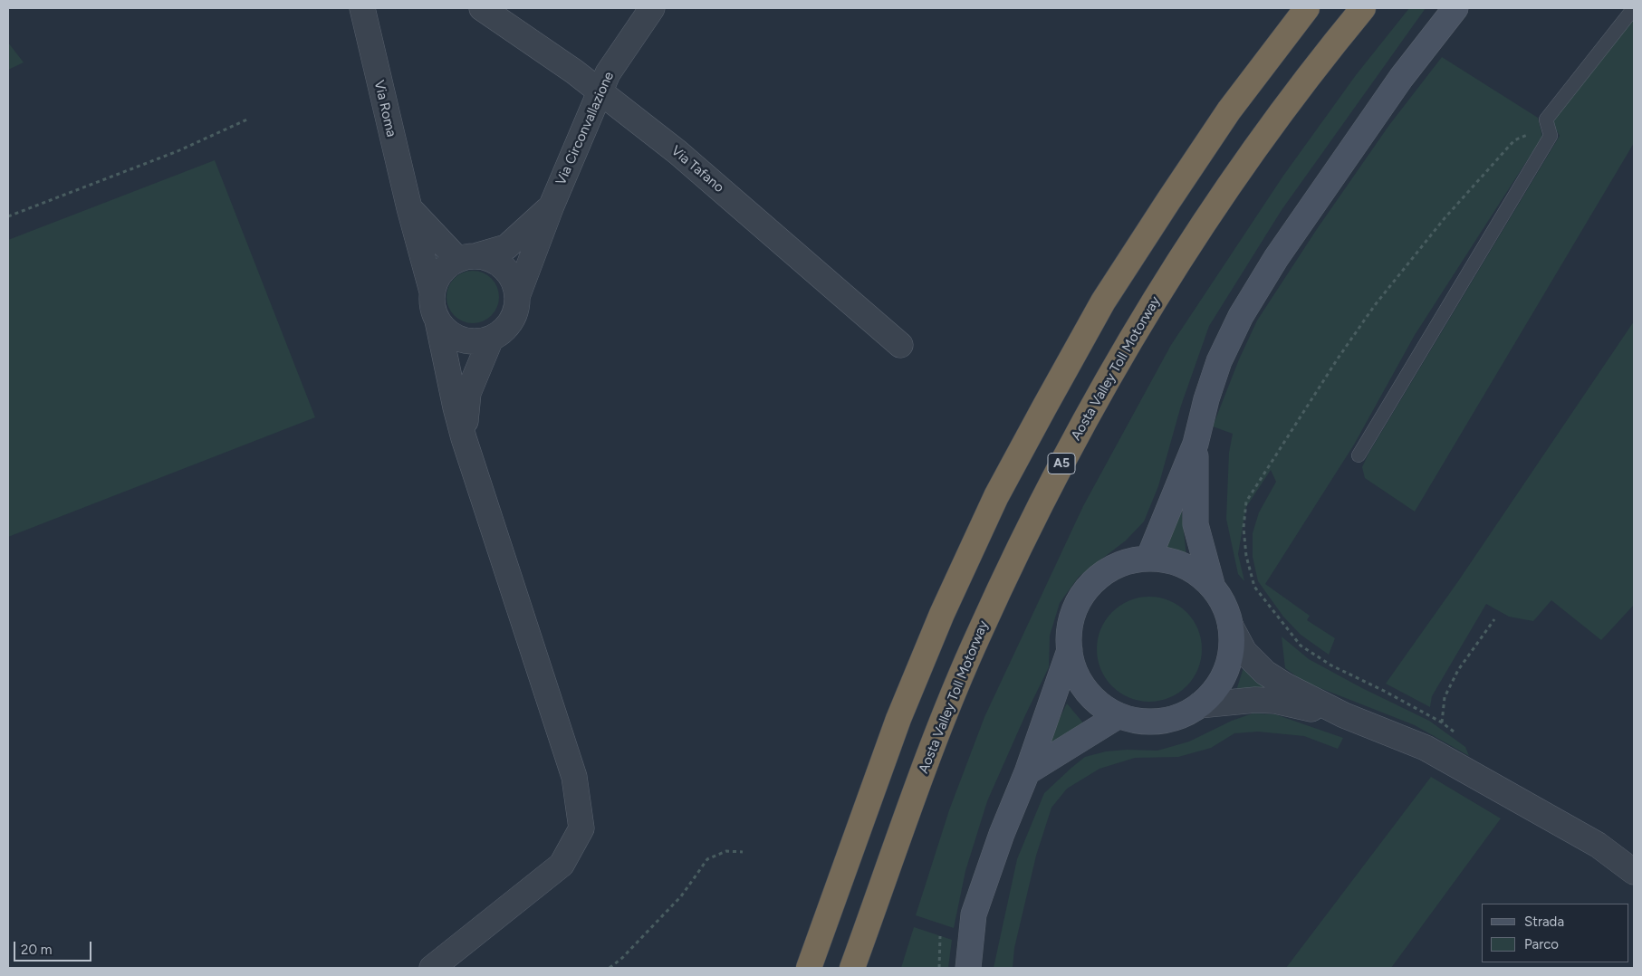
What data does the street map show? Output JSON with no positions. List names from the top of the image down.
{
  "streets": {
    "highway": ["Aosta Valley Toll Motorway", "A5"],
    "street": ["Via Roma", "Via Circonvallazione", "Via Tafano"]
  },
  "crossings": [
    ["Via Roma", "Via Circonvallazione"],
    ["Via Circonvallazione", "Via Tafano"]
  ],
  "legend": ["Strada", "Parco"],
  "scale_bar": "20 m"
}
